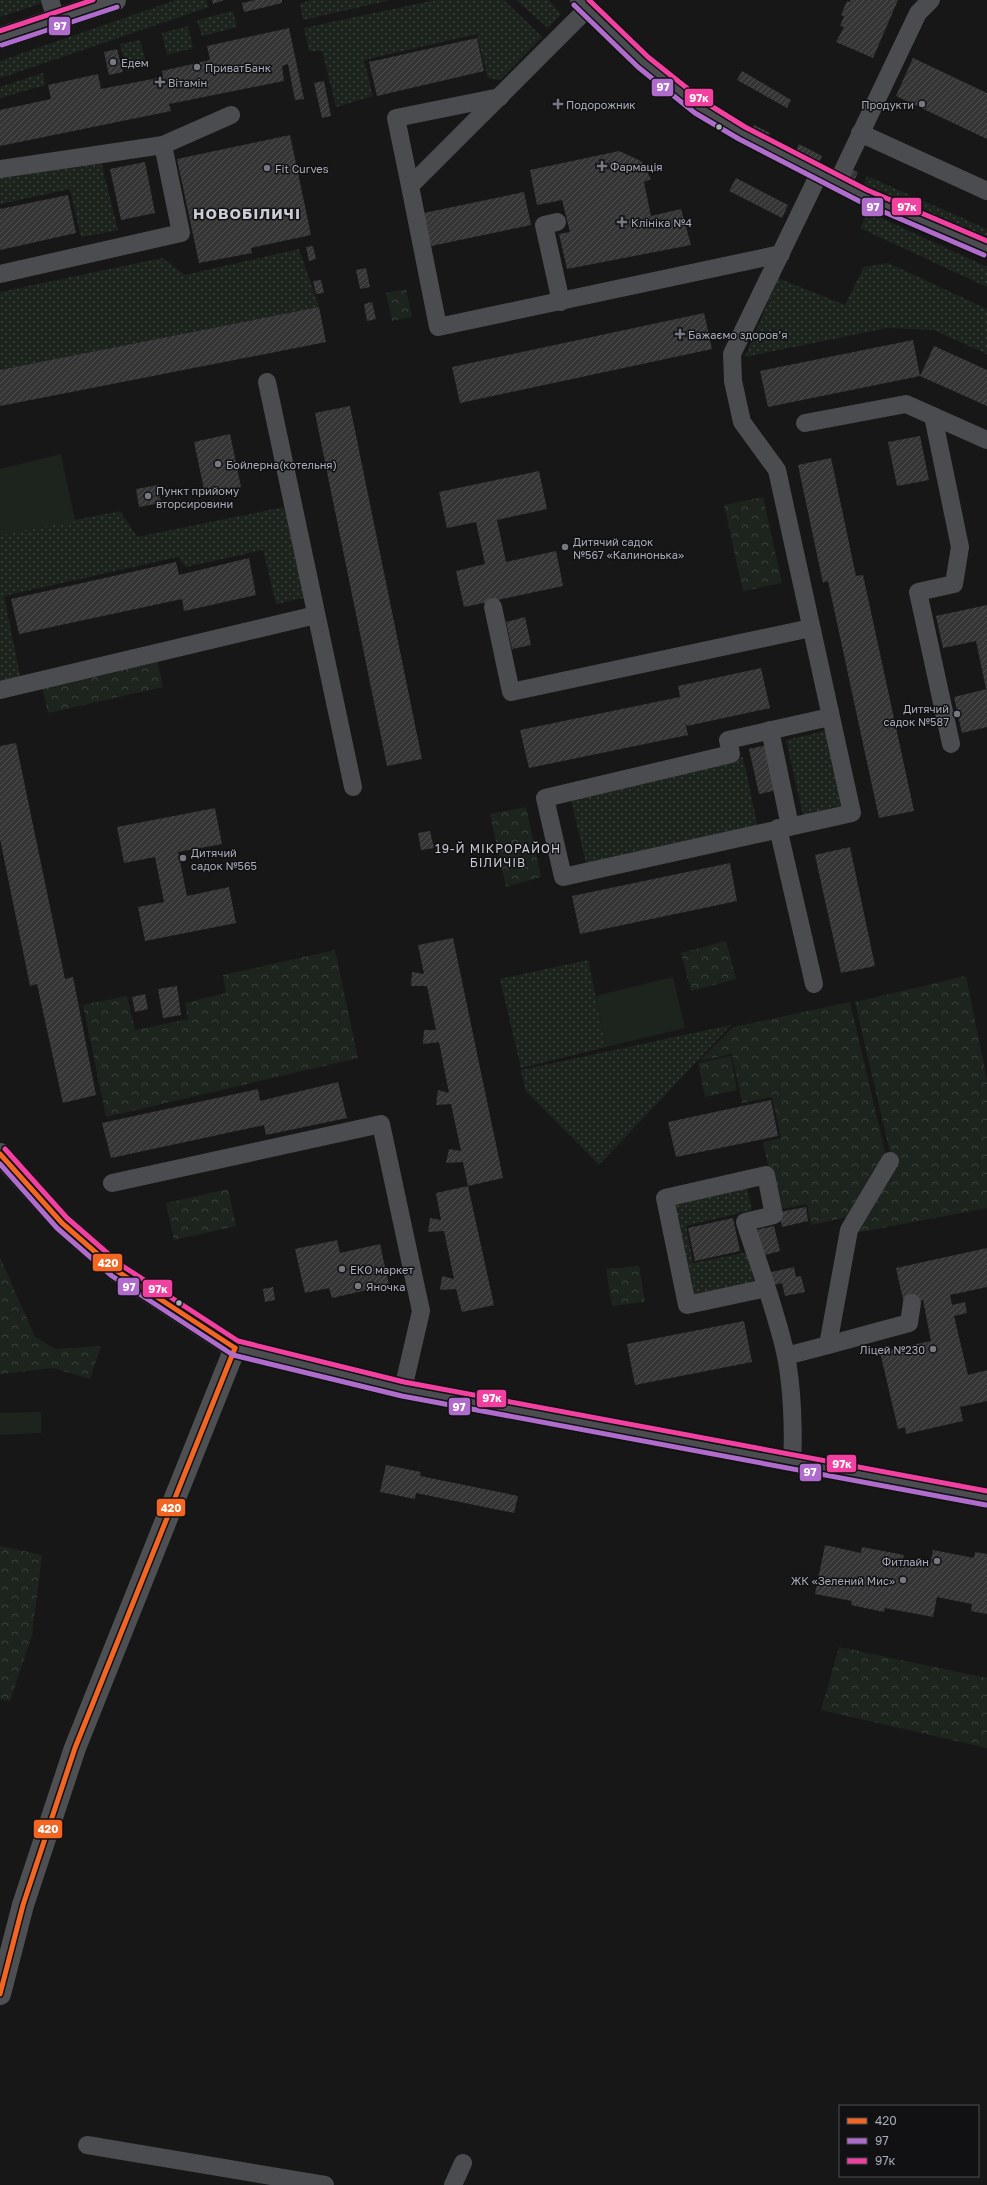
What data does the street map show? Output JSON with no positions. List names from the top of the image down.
{
  "districts": ["НОВОБІЛИЧІ", "19-Й МІКРОРАЙОН БІЛИЧІВ"],
  "places": {
    "other": [
      "Едем",
      "ПриватБанк",
      "Продукти",
      "Fit Curves",
      "Бойлерна(котельня)",
      "Пункт прийому вторсировини",
      "Дитячий садок №567 «Калинонька»",
      "Дитячий садок №587",
      "Дитячий садок №565",
      "ЕКО маркет",
      "Яночка",
      "Ліцей №230",
      "Фитлайн",
      "ЖК «Зелений Мис»"
    ],
    "health": [
      "Вітамін",
      "Подорожник",
      "Фармація",
      "Клініка №4",
      "Бажаємо здоровʼя"
    ]
  },
  "lines": ["transit line 97к", "transit line 97", "transit line 420"],
  "legend": ["420", "97", "97к"]
}
